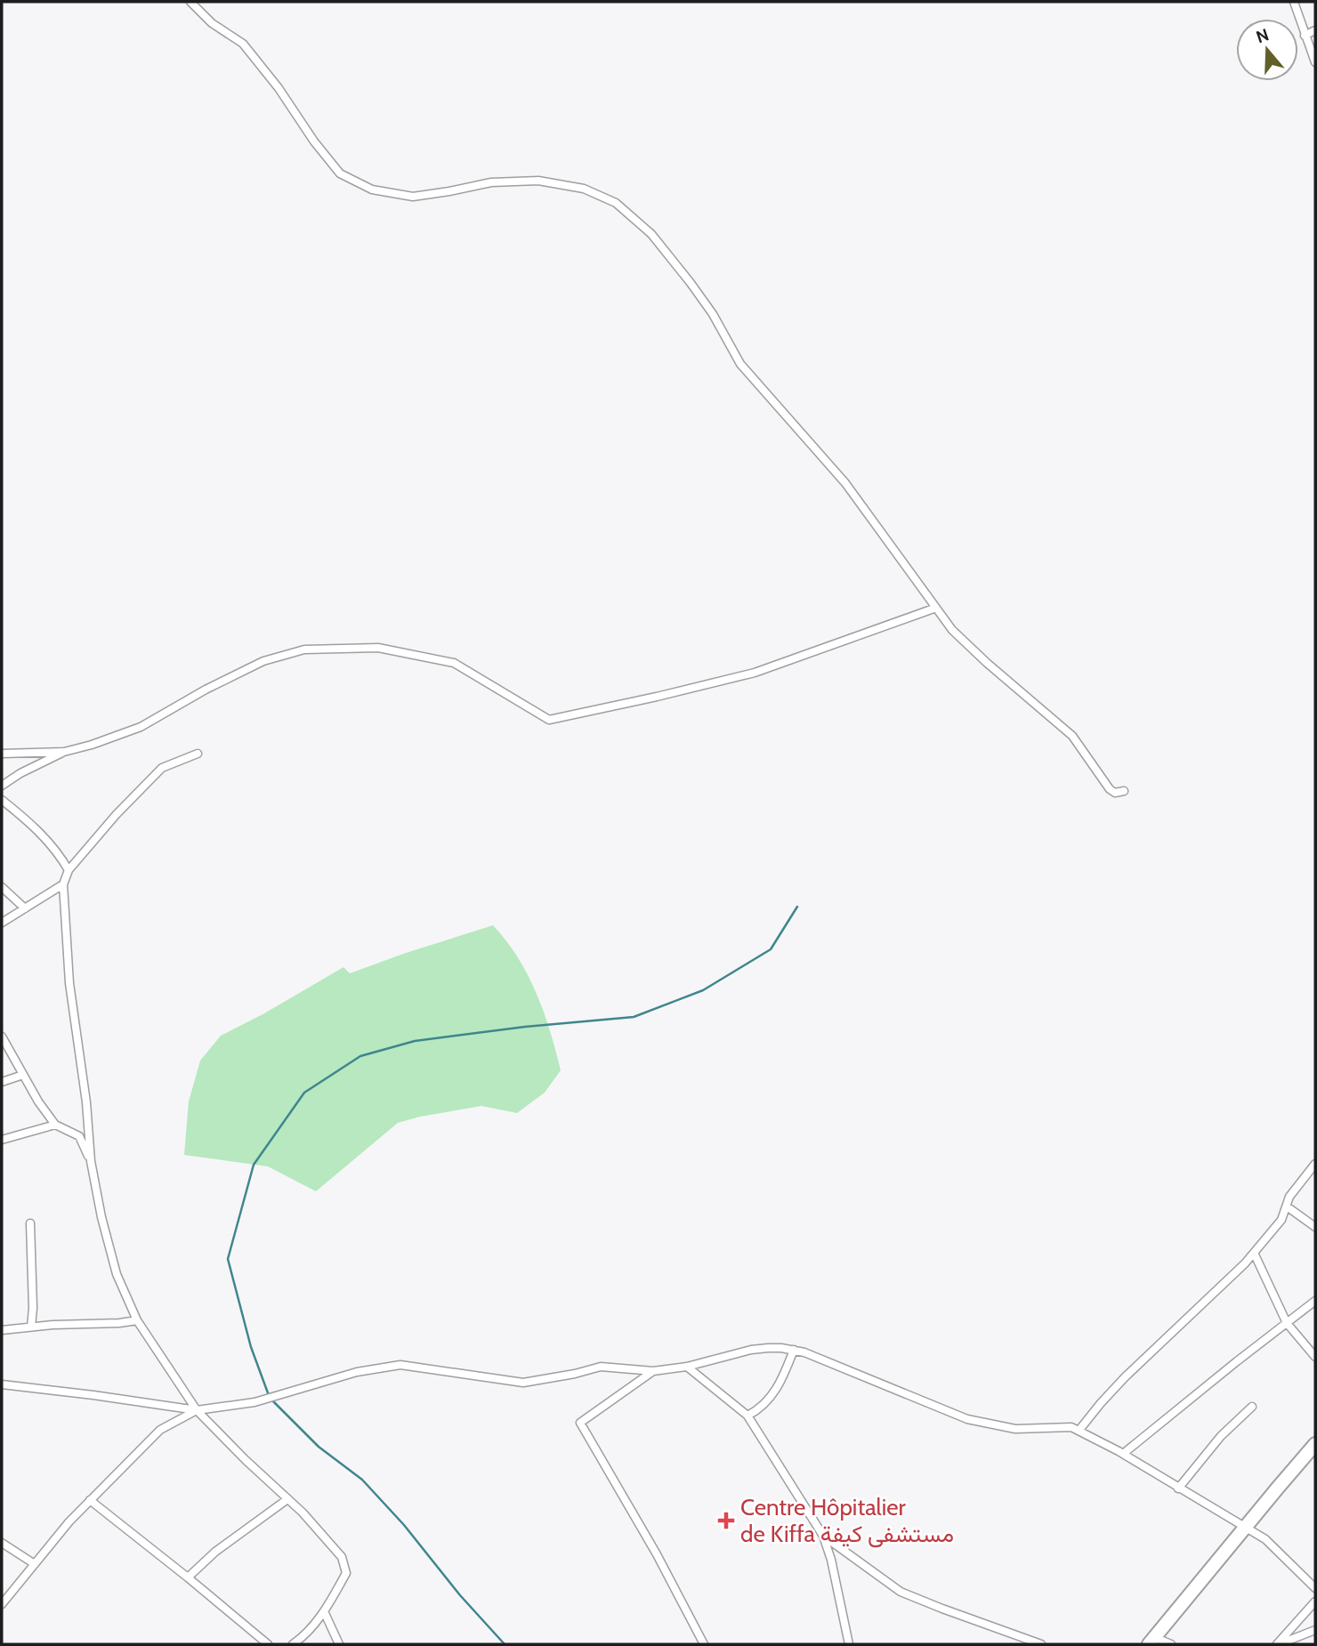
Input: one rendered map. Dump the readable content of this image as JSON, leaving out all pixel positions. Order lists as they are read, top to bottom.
{
  "places": {
    "health": ["Centre Hôpitalier de Kiffa مستشفى كيفة"]
  },
  "north": "top"
}
